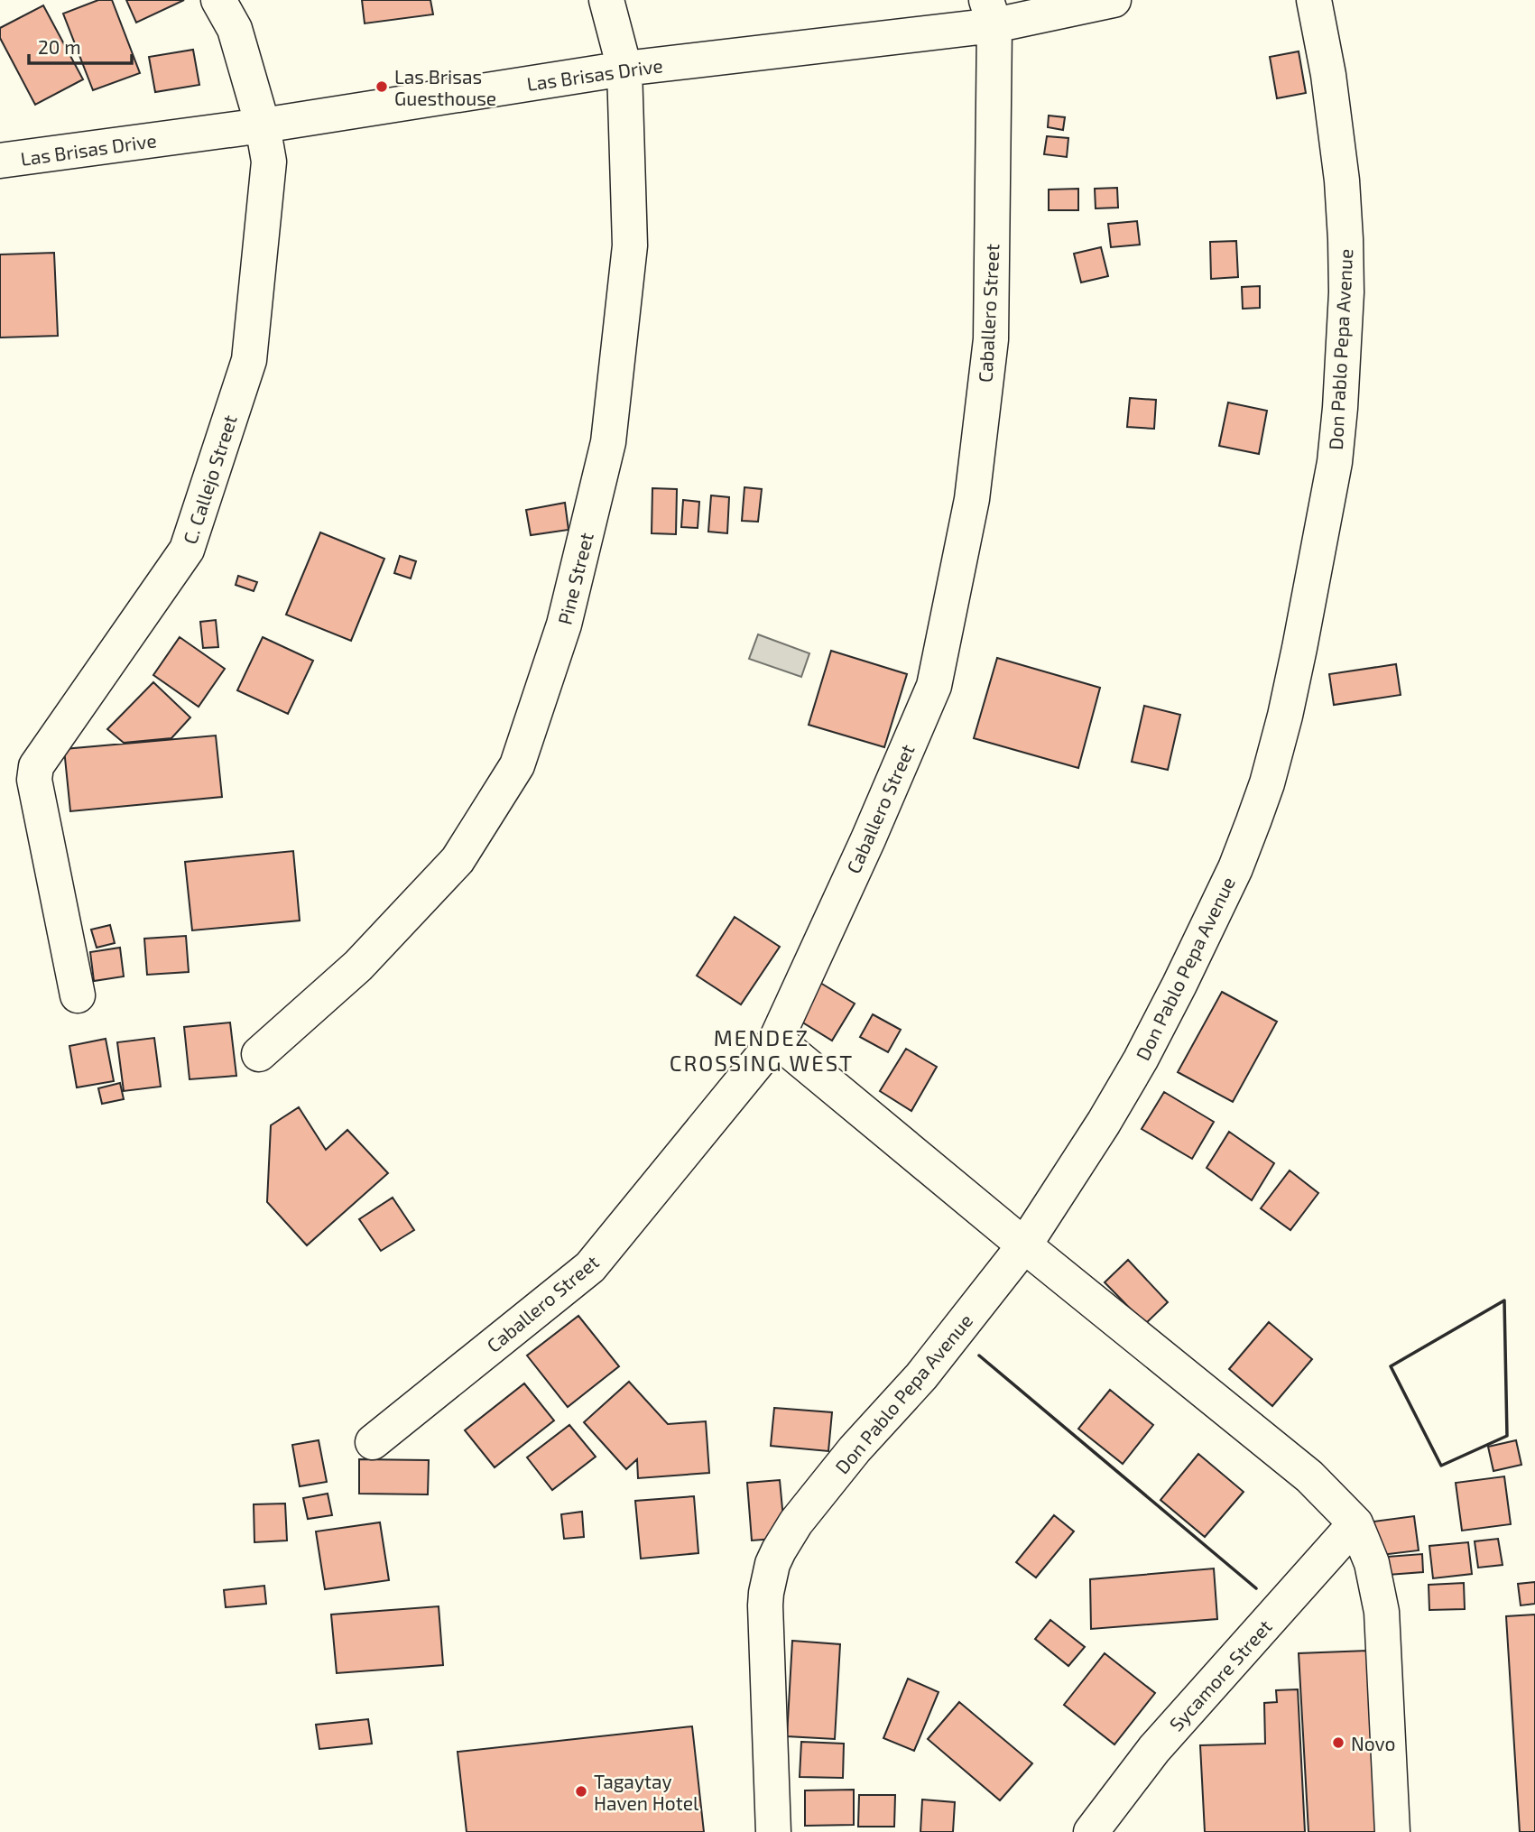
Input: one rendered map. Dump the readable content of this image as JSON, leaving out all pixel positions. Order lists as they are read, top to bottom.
{
  "streets": {
    "street": [
      "Las Brisas Drive",
      "Caballero Street",
      "Don Pablo Pepa Avenue",
      "C. Callejo Street",
      "Pine Street",
      "Sycamore Street"
    ]
  },
  "crossings": [
    ["Las Brisas Drive", "Caballero Street"],
    ["Las Brisas Drive", "C. Callejo Street"],
    ["Las Brisas Drive", "Pine Street"]
  ],
  "districts": ["MENDEZ CROSSING WEST"],
  "places": ["Las Brisas Guesthouse", "Novo", "Tagaytay Haven Hotel"],
  "scale_bar": "20 m"
}
